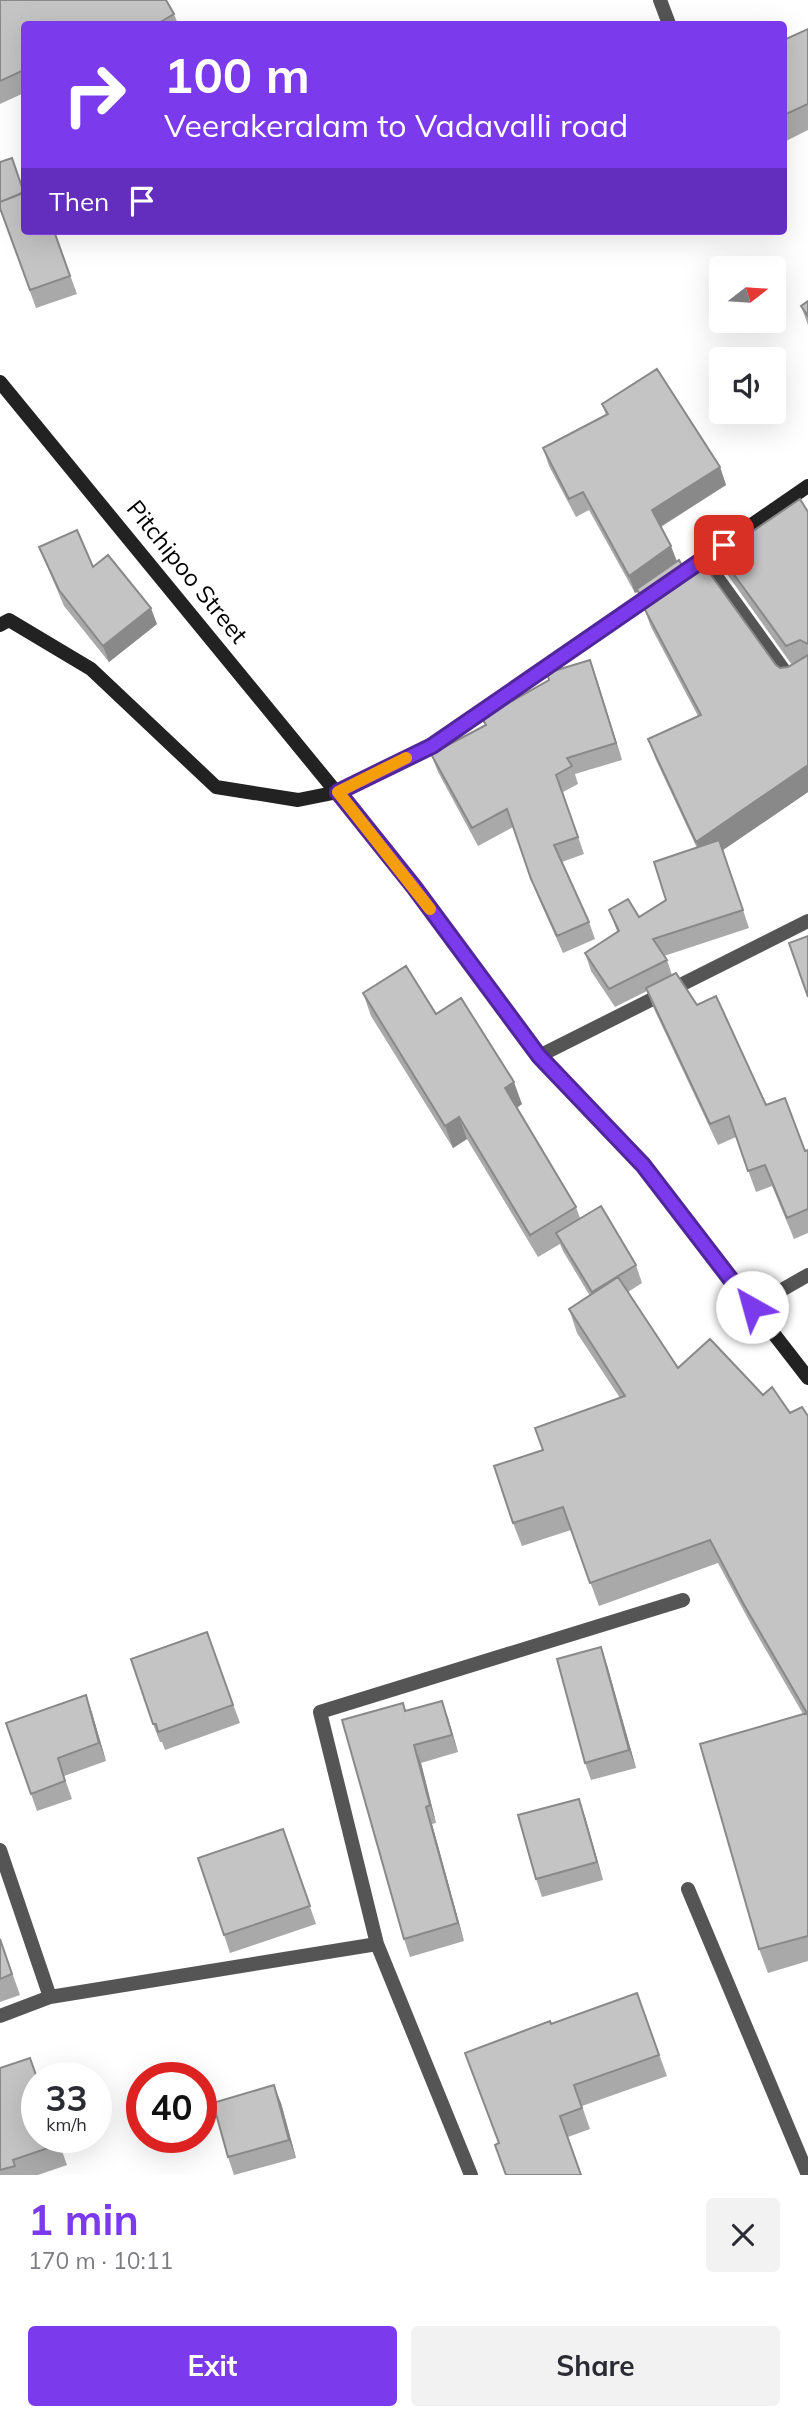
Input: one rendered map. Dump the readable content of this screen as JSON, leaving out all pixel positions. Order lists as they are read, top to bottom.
{
  "streets": {
    "street": ["Pitchipoo Street"]
  },
  "north": "right",
  "page": {
    "turn": ["100 m", "Veerakeralam to Vadavalli road"],
    "then": "Then",
    "speed": "33 km/h",
    "limit": "40",
    "heading": ["1 min", "170 m · 10:11"],
    "buttons": ["Exit", "Share"]
  }
}
